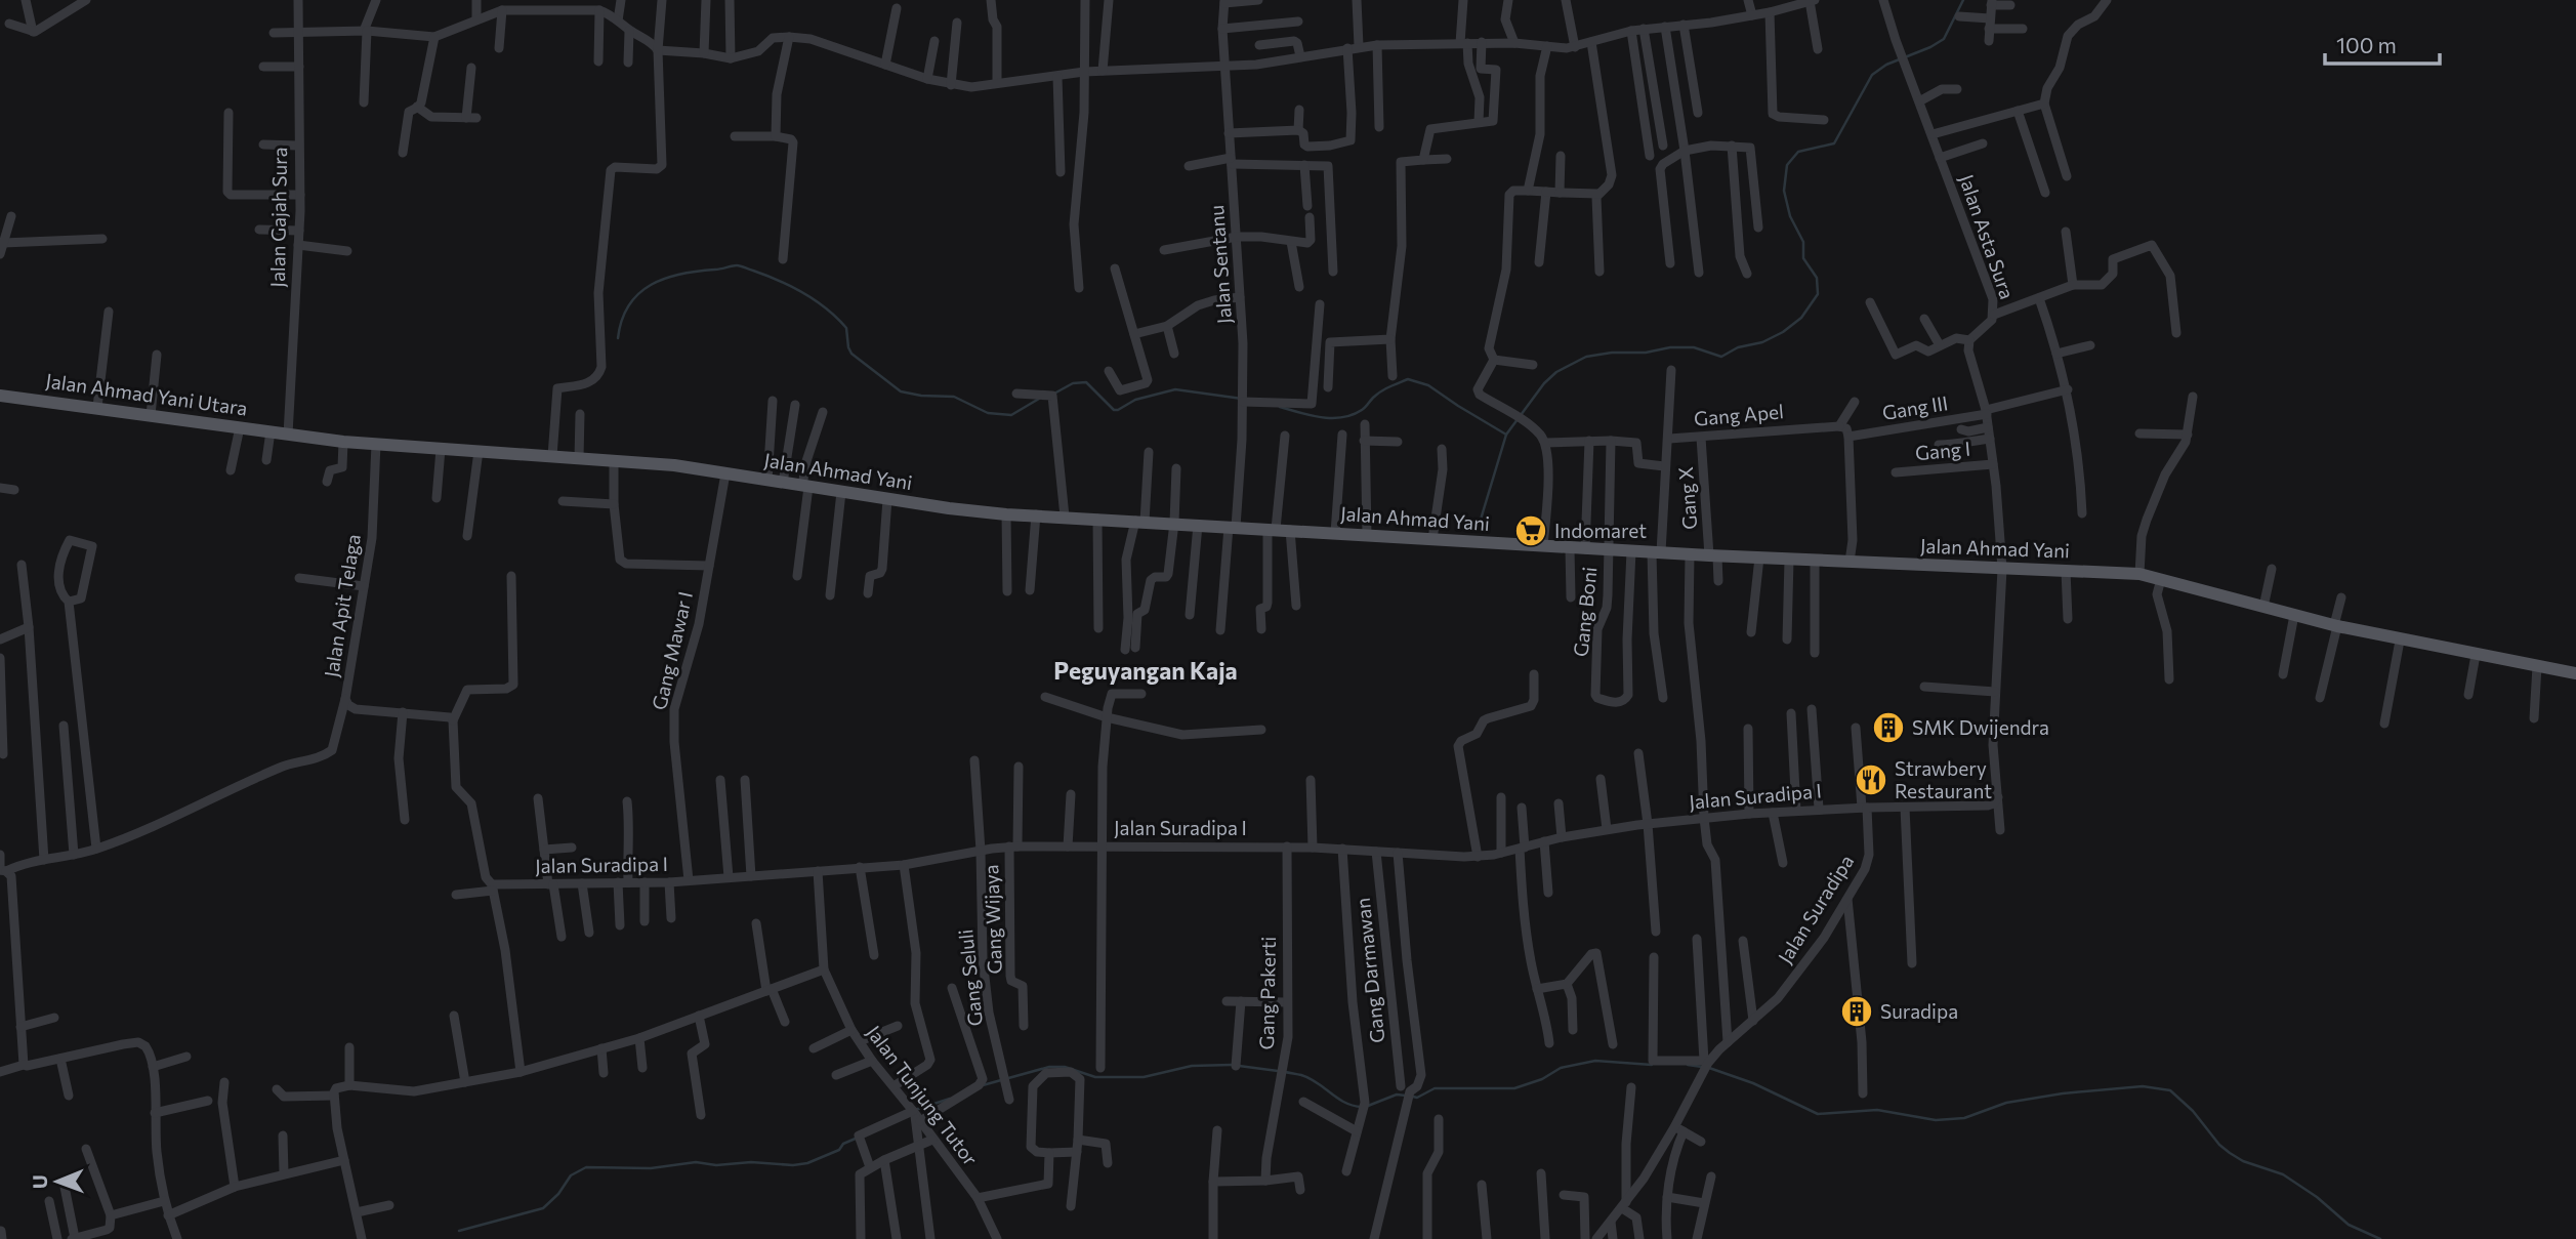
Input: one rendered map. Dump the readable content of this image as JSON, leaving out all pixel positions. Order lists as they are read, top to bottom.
{
  "streets": {
    "main road": ["Jalan Ahmad Yani Utara", "Jalan Ahmad Yani"],
    "street": [
      "Jalan Gajah Sura",
      "Jalan Asta Sura",
      "Jalan Sentanu",
      "Gang III",
      "Gang Apel",
      "Gang I",
      "Gang X",
      "Jalan Apit Telaga",
      "Gang Boni",
      "Gang Mawar I",
      "Jalan Suradipa I",
      "Jalan Suradipa",
      "Gang Wijaya",
      "Gang Darmawan",
      "Gang Seluli",
      "Gang Pakerti",
      "Jalan Tunjung Tutor"
    ]
  },
  "crossings": [
    ["Jalan Gajah Sura", "Jalan Ahmad Yani Utara"],
    ["Jalan Gajah Sura", "Jalan Ahmad Yani"],
    ["Jalan Sentanu", "Jalan Ahmad Yani"],
    ["Jalan Ahmad Yani Utara", "Jalan Ahmad Yani"],
    ["Gang Apel", "Jalan Ahmad Yani"],
    ["Gang Apel", "Gang X"],
    ["Jalan Ahmad Yani", "Gang X"],
    ["Jalan Ahmad Yani", "Jalan Apit Telaga"],
    ["Jalan Ahmad Yani", "Gang Boni"],
    ["Jalan Ahmad Yani", "Gang Mawar I"],
    ["Gang Mawar I", "Jalan Suradipa I"],
    ["Jalan Suradipa I", "Jalan Suradipa"],
    ["Jalan Suradipa I", "Gang Wijaya"],
    ["Jalan Suradipa I", "Gang Darmawan"],
    ["Jalan Suradipa I", "Gang Seluli"],
    ["Jalan Suradipa I", "Gang Pakerti"]
  ],
  "districts": ["Peguyangan Kaja"],
  "places": {
    "supermarket": ["Indomaret"],
    "building": ["SMK Dwijendra", "Suradipa"],
    "restaurant": ["Strawbery Restaurant"]
  },
  "scale_bar": "100 m",
  "north": "left"
}
